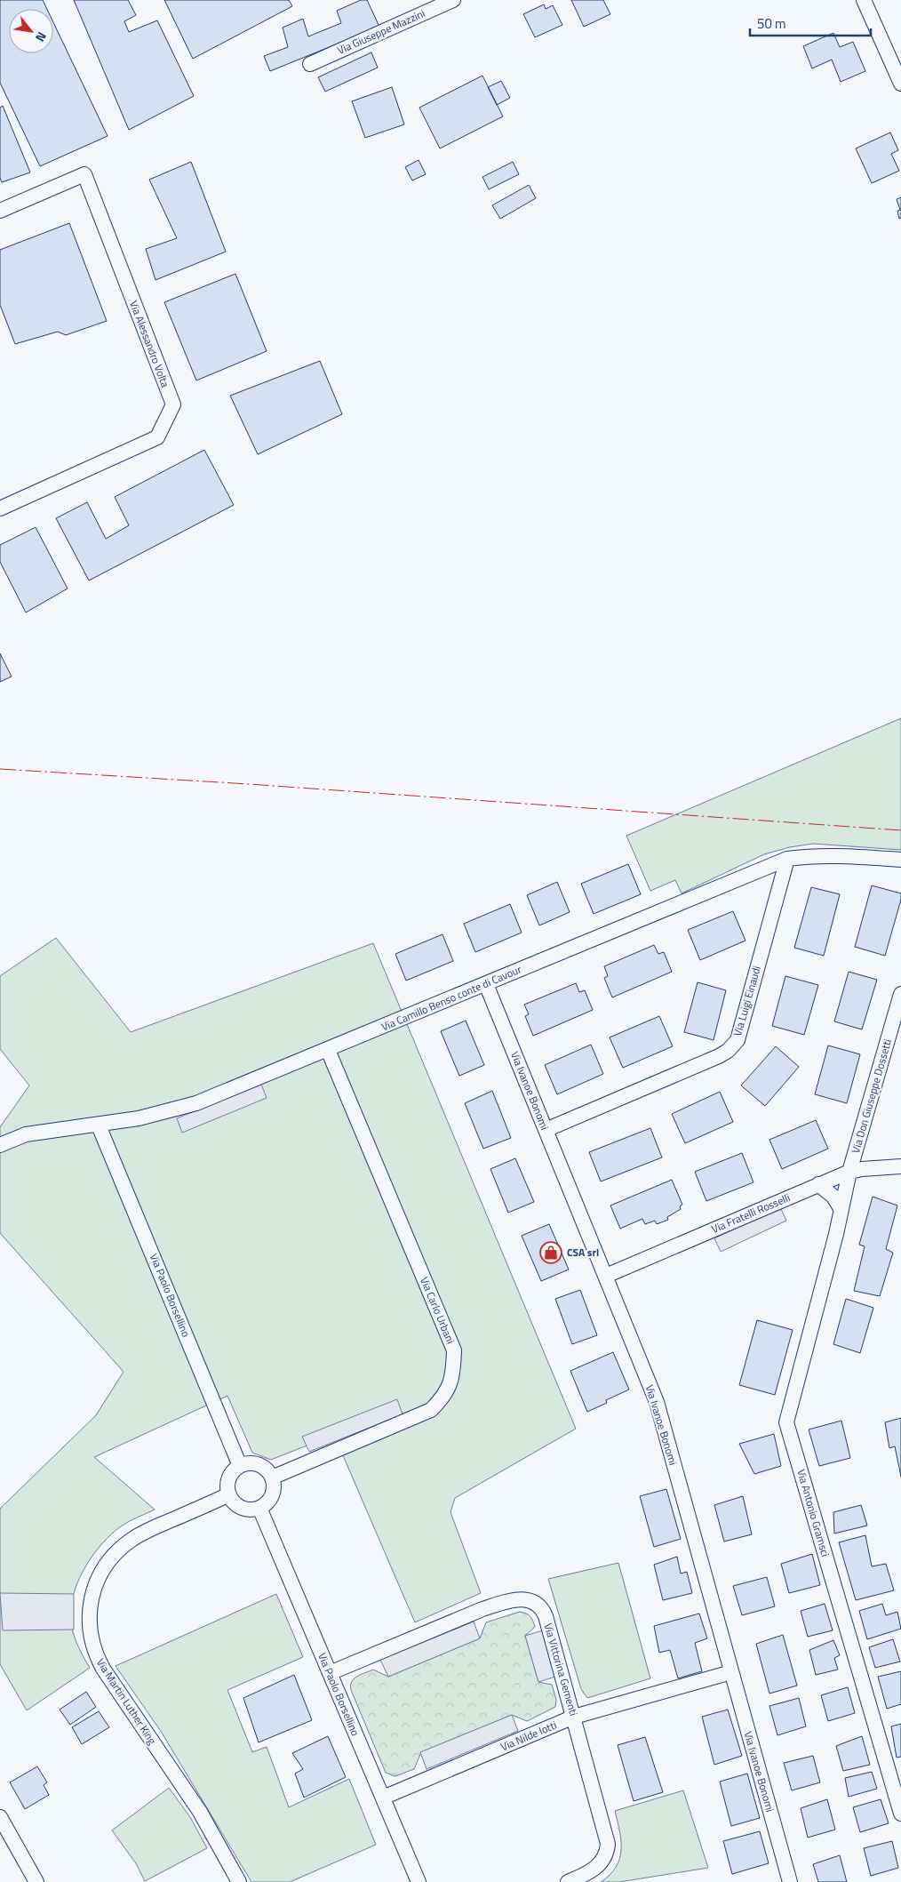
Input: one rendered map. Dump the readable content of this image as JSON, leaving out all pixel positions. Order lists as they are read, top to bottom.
{
  "streets": {
    "street": [
      "Via Giuseppe Mazzini",
      "Via Alessandro Volta",
      "Via Camillo Benso conte di Cavour",
      "Via Luigi Einaudi",
      "Via Ivanoe Bonomi",
      "Via Don Giuseppe Dossetti",
      "Via Fratelli Rosselli",
      "Via Paolo Borsellino",
      "Via Carlo Urbani",
      "Via Antonio Gramsci",
      "Via Vittorina Gementi",
      "Via Martin Luther King",
      "Via Nilde Iotti"
    ]
  },
  "crossings": [
    ["Via Camillo Benso conte di Cavour", "Via Luigi Einaudi"],
    ["Via Camillo Benso conte di Cavour", "Via Ivanoe Bonomi"],
    ["Via Camillo Benso conte di Cavour", "Via Paolo Borsellino"],
    ["Via Camillo Benso conte di Cavour", "Via Carlo Urbani"],
    ["Via Luigi Einaudi", "Via Ivanoe Bonomi"],
    ["Via Ivanoe Bonomi", "Via Fratelli Rosselli"],
    ["Via Ivanoe Bonomi", "Via Nilde Iotti"],
    ["Via Don Giuseppe Dossetti", "Via Fratelli Rosselli"],
    ["Via Don Giuseppe Dossetti", "Via Antonio Gramsci"],
    ["Via Fratelli Rosselli", "Via Antonio Gramsci"],
    ["Via Paolo Borsellino", "Via Carlo Urbani"],
    ["Via Paolo Borsellino", "Via Vittorina Gementi"],
    ["Via Paolo Borsellino", "Via Martin Luther King"],
    ["Via Paolo Borsellino", "Via Nilde Iotti"],
    ["Via Carlo Urbani", "Via Martin Luther King"],
    ["Via Vittorina Gementi", "Via Nilde Iotti"]
  ],
  "places": {
    "shop": ["CSA srl"]
  },
  "scale_bar": "50 m",
  "north": "bottom right"
}
